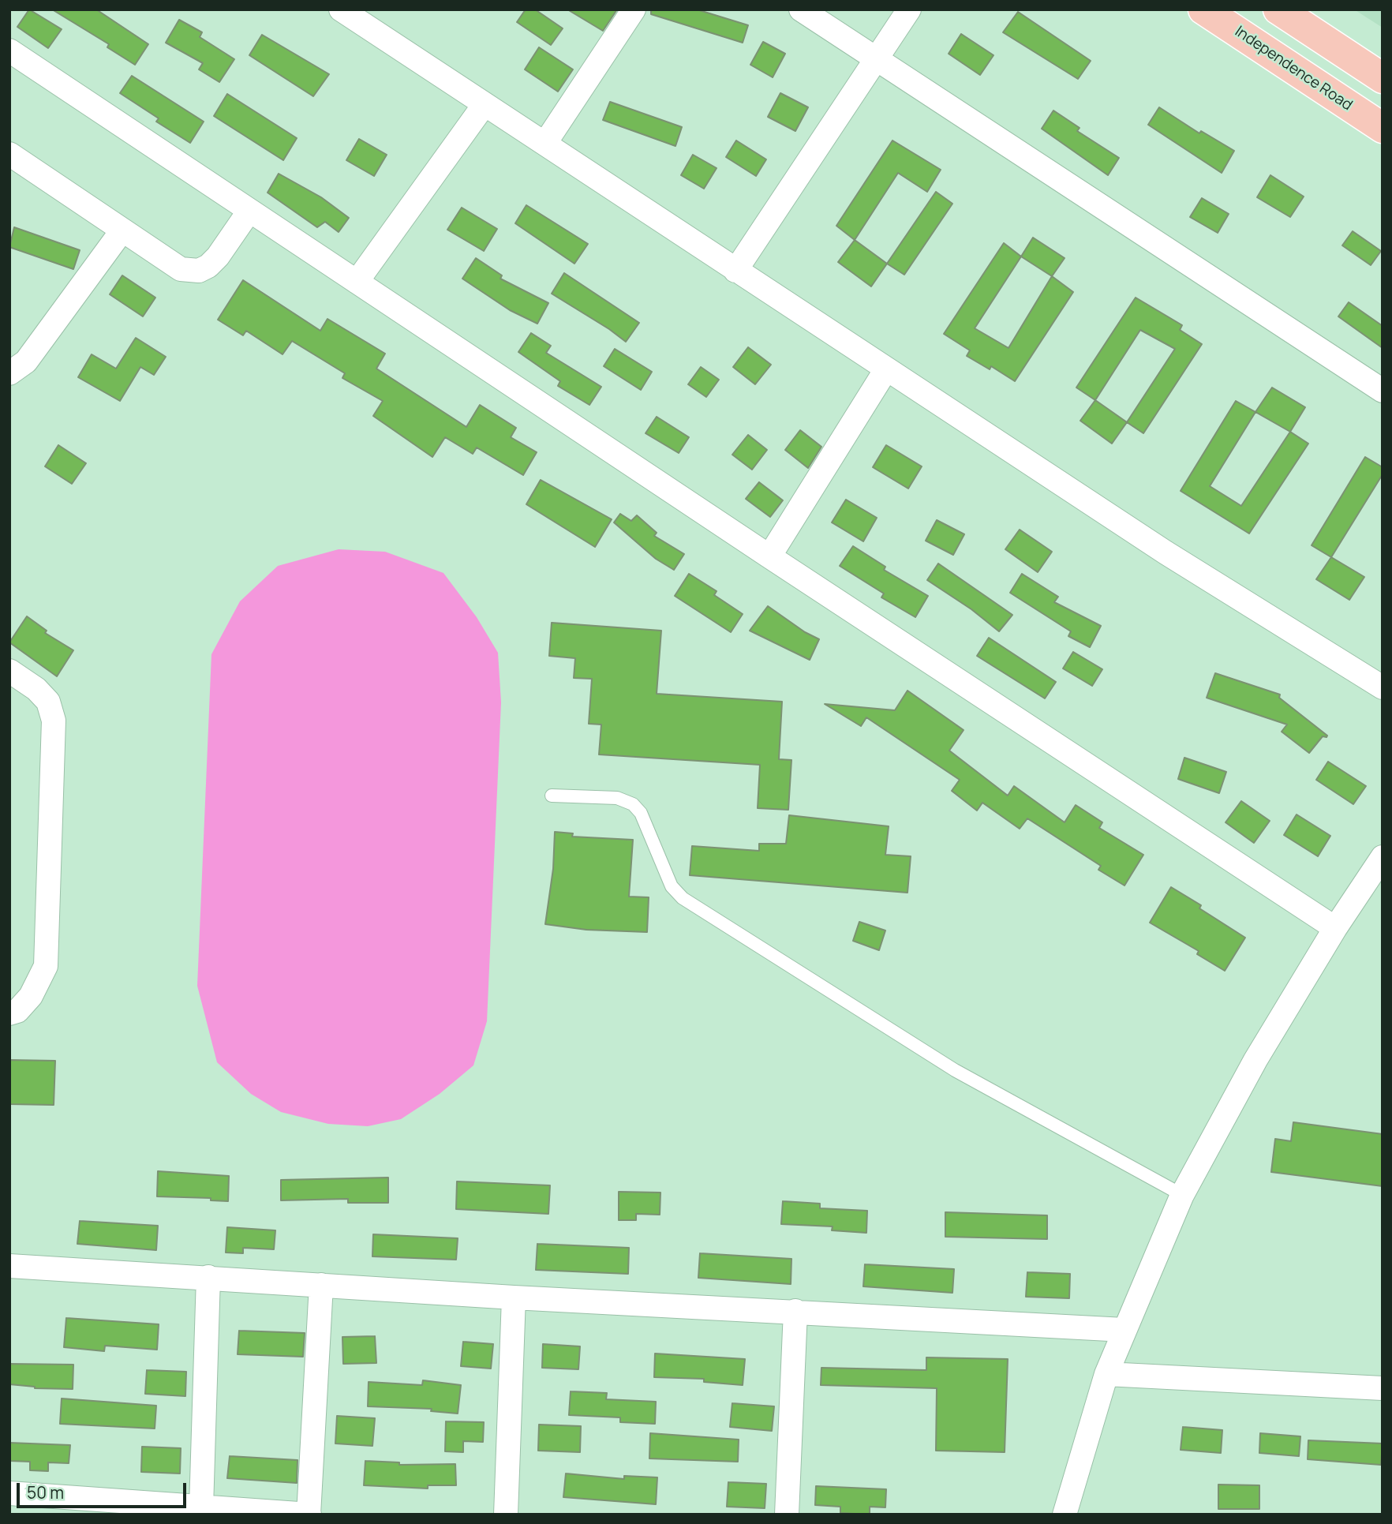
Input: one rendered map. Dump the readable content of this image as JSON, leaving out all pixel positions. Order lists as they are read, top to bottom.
{
  "streets": {
    "main road": ["Independence Road"]
  },
  "scale_bar": "50 m"
}
